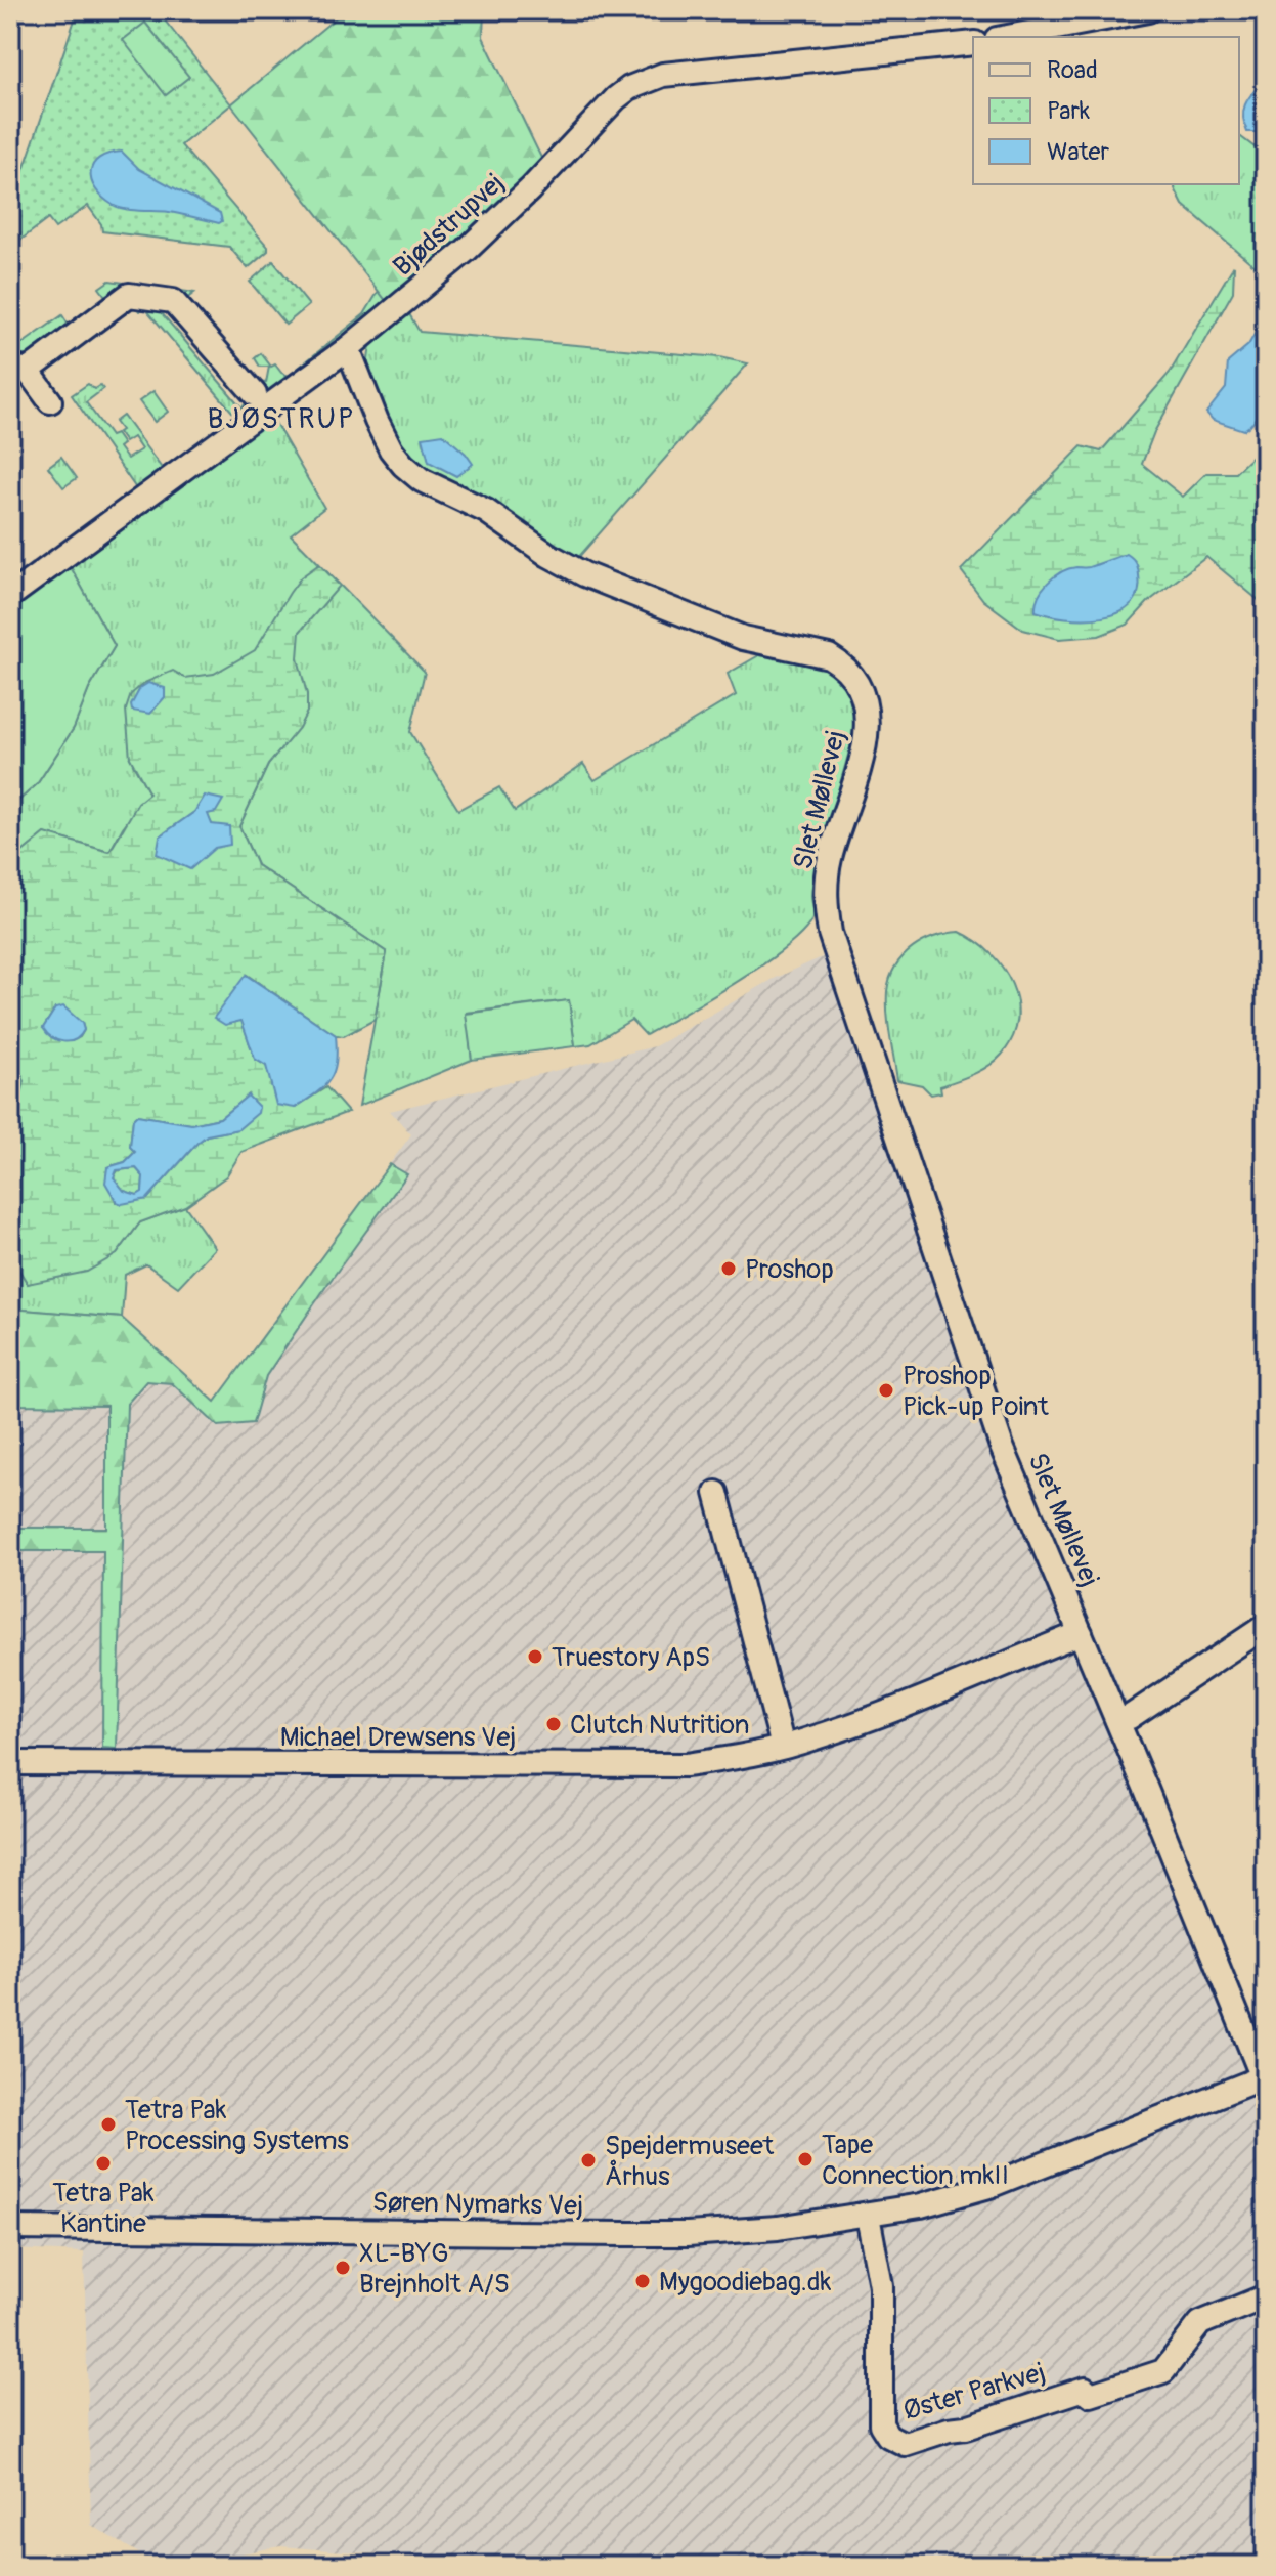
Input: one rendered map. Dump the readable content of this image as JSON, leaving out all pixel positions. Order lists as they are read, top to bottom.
{
  "streets": {
    "street": [
      "Bjødstrupvej",
      "Slet Møllevej",
      "Michael Drewsens Vej",
      "Søren Nymarks Vej",
      "Øster Parkvej"
    ]
  },
  "crossings": [
    ["Bjødstrupvej", "Slet Møllevej"],
    ["Slet Møllevej", "Michael Drewsens Vej"],
    ["Slet Møllevej", "Søren Nymarks Vej"],
    ["Søren Nymarks Vej", "Øster Parkvej"]
  ],
  "districts": ["BJØSTRUP"],
  "places": [
    "Proshop",
    "Proshop Pick-up Point",
    "Truestory ApS",
    "Clutch Nutrition",
    "Tetra Pak Processing Systems",
    "Tape Connection mkII",
    "Spejdermuseet Århus",
    "Tetra Pak Kantine",
    "XL-BYG Brejnholt A/S",
    "Mygoodiebag.dk"
  ],
  "legend": ["Road", "Park", "Water"]
}
